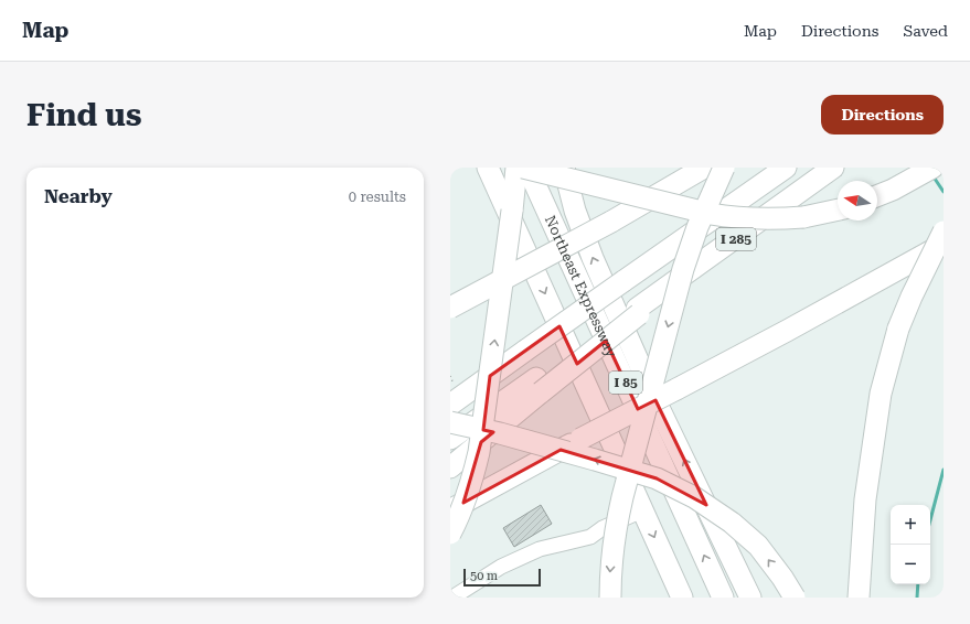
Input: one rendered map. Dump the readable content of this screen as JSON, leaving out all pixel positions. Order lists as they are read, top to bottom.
{
  "streets": {
    "highway": ["I 285", "Northeast Expressway", "I 85"]
  },
  "scale_bar": "50 m",
  "north": "left",
  "page": {
    "header": "Map",
    "nav": ["Map", "Directions", "Saved"],
    "buttons": "Directions",
    "title": "Find us",
    "heading": ["Nearby", "0 results"],
    "map_buttons": ["+", "−"],
    "scale": "50 m"
  }
}
